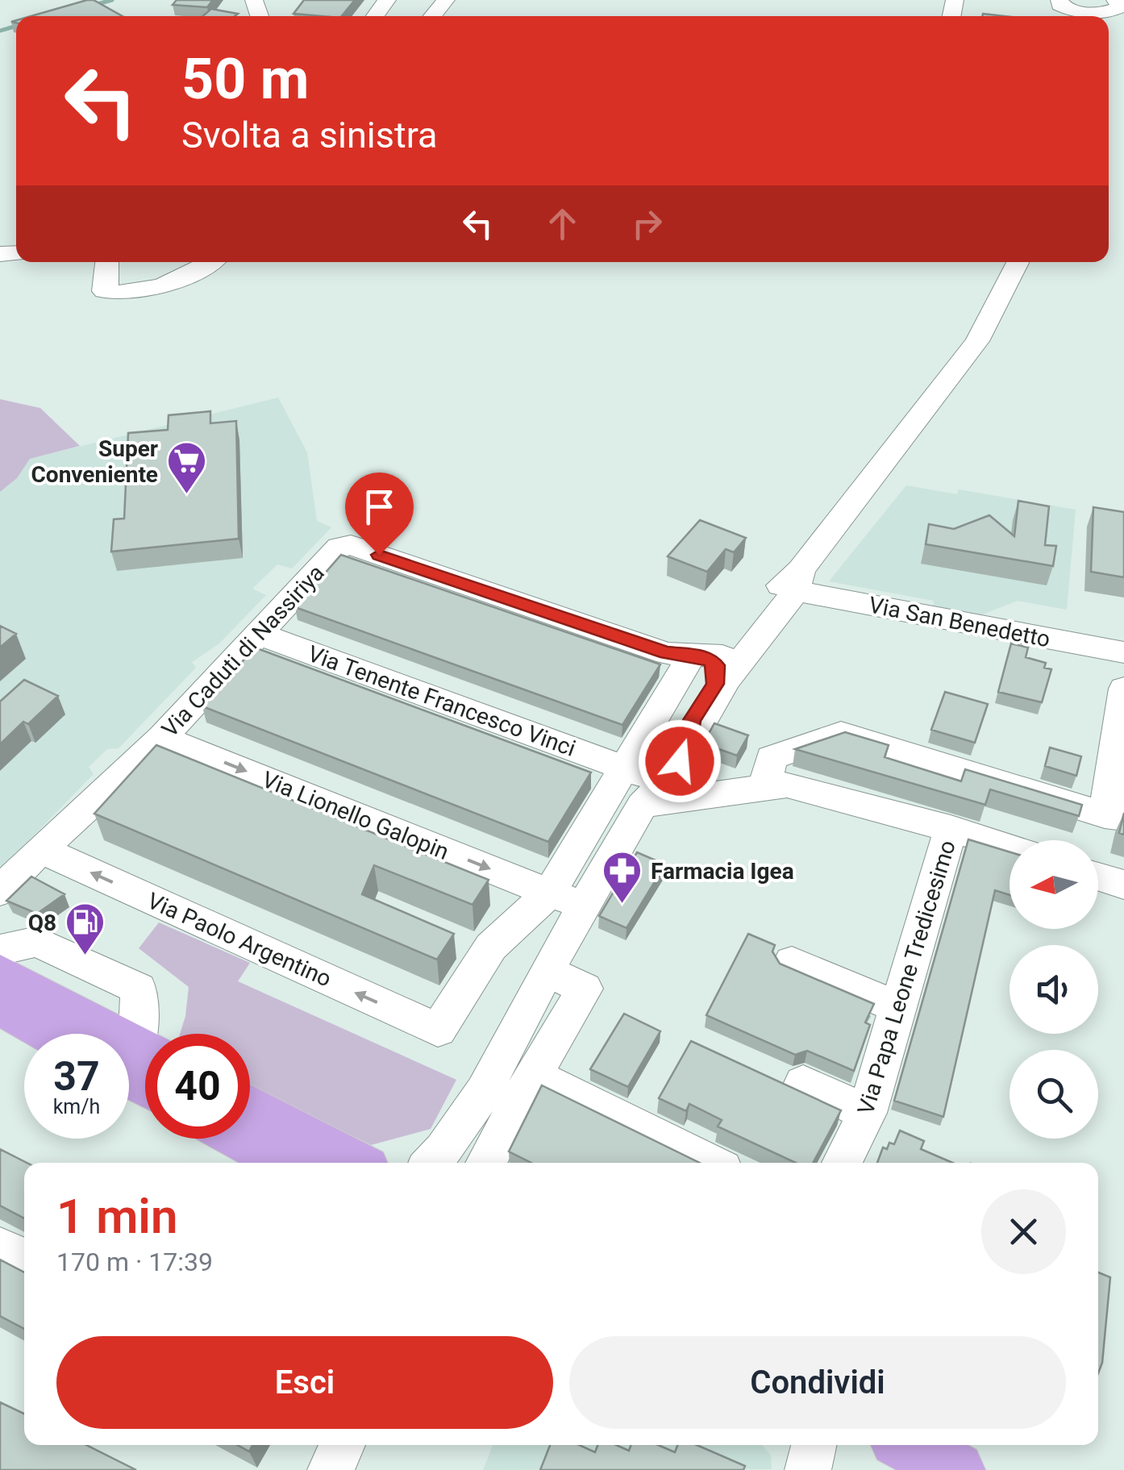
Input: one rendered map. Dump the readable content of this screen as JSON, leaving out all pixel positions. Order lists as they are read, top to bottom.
{
  "streets": {
    "street": [
      "Via San Benedetto",
      "Via Caduti di Nassiriya",
      "Via Tenente Francesco Vinci",
      "Via Lionello Galopin",
      "Via Paolo Argentino",
      "Via Papa Leone Tredicesimo"
    ]
  },
  "crossings": [
    ["Via Caduti di Nassiriya", "Via Tenente Francesco Vinci"],
    ["Via Caduti di Nassiriya", "Via Lionello Galopin"],
    ["Via Caduti di Nassiriya", "Via Paolo Argentino"],
    ["Via Lionello Galopin", "Via Paolo Argentino"]
  ],
  "one_way": ["Via Lionello Galopin"],
  "places": {
    "supermarket": ["Super Conveniente"],
    "pharmacy": ["Farmacia Igea"],
    "fuel station": ["Q8"]
  },
  "north": "left",
  "page": {
    "turn": ["50 m", "Svolta a sinistra"],
    "speed": "37 km/h",
    "limit": "40",
    "heading": ["1 min", "170 m · 17:39"],
    "buttons": ["Esci", "Condividi"]
  }
}
